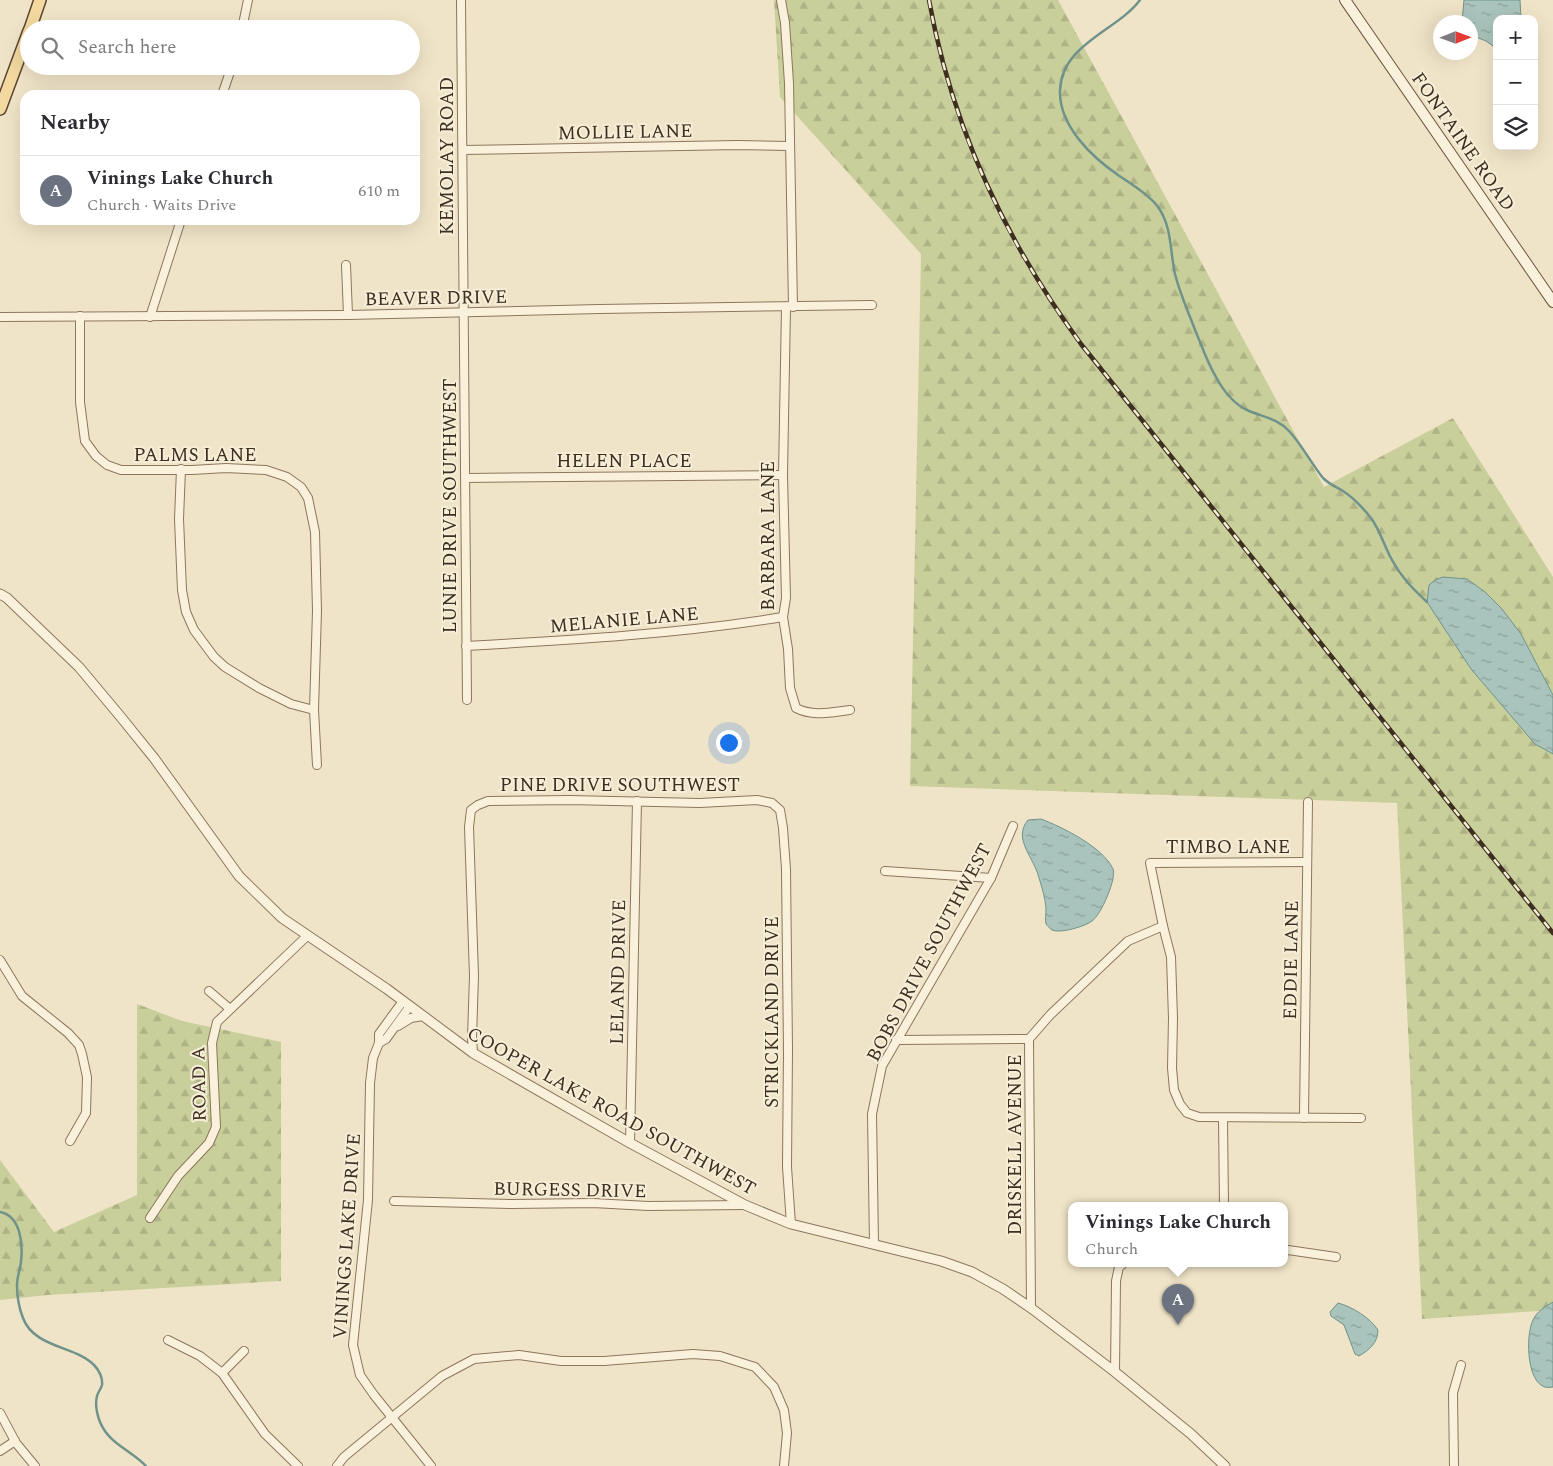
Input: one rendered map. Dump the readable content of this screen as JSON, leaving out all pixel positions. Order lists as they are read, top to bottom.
{
  "streets": {
    "main road": ["FONTAINE ROAD"],
    "street": [
      "MOLLIE LANE",
      "KEMOLAY ROAD",
      "BEAVER DRIVE",
      "PALMS LANE",
      "HELEN PLACE",
      "LUNIE DRIVE SOUTHWEST",
      "BARBARA LANE",
      "MELANIE LANE",
      "PINE DRIVE SOUTHWEST",
      "TIMBO LANE",
      "BOBS DRIVE SOUTHWEST",
      "EDDIE LANE",
      "LELAND DRIVE",
      "STRICKLAND DRIVE",
      "ROAD A",
      "COOPER LAKE ROAD SOUTHWEST",
      "DRISKELL AVENUE",
      "BURGESS DRIVE",
      "VININGS LAKE DRIVE"
    ]
  },
  "crossings": [
    ["MOLLIE LANE", "KEMOLAY ROAD"],
    ["MOLLIE LANE", "BARBARA LANE"],
    ["KEMOLAY ROAD", "BEAVER DRIVE"],
    ["KEMOLAY ROAD", "LUNIE DRIVE SOUTHWEST"],
    ["BEAVER DRIVE", "PALMS LANE"],
    ["BEAVER DRIVE", "LUNIE DRIVE SOUTHWEST"],
    ["BEAVER DRIVE", "BARBARA LANE"],
    ["HELEN PLACE", "LUNIE DRIVE SOUTHWEST"],
    ["HELEN PLACE", "BARBARA LANE"],
    ["LUNIE DRIVE SOUTHWEST", "MELANIE LANE"],
    ["BARBARA LANE", "MELANIE LANE"],
    ["PINE DRIVE SOUTHWEST", "LELAND DRIVE"],
    ["PINE DRIVE SOUTHWEST", "STRICKLAND DRIVE"],
    ["PINE DRIVE SOUTHWEST", "COOPER LAKE ROAD SOUTHWEST"],
    ["TIMBO LANE", "EDDIE LANE"],
    ["TIMBO LANE", "DRISKELL AVENUE"],
    ["BOBS DRIVE SOUTHWEST", "COOPER LAKE ROAD SOUTHWEST"],
    ["LELAND DRIVE", "COOPER LAKE ROAD SOUTHWEST"],
    ["STRICKLAND DRIVE", "COOPER LAKE ROAD SOUTHWEST"],
    ["ROAD A", "COOPER LAKE ROAD SOUTHWEST"],
    ["COOPER LAKE ROAD SOUTHWEST", "DRISKELL AVENUE"],
    ["COOPER LAKE ROAD SOUTHWEST", "BURGESS DRIVE"],
    ["COOPER LAKE ROAD SOUTHWEST", "VININGS LAKE DRIVE"]
  ],
  "north": "right",
  "page": {
    "map_buttons": ["+", "−"],
    "search": "Search here",
    "heading": "Nearby",
    "list": [
      {
        "mark": "A",
        "name": "Vinings Lake Church",
        "note": "Church · Waits Drive",
        "value": "610 m"
      }
    ],
    "popup": ["Vinings Lake Church", "Church"],
    "pins": "A"
  }
}
